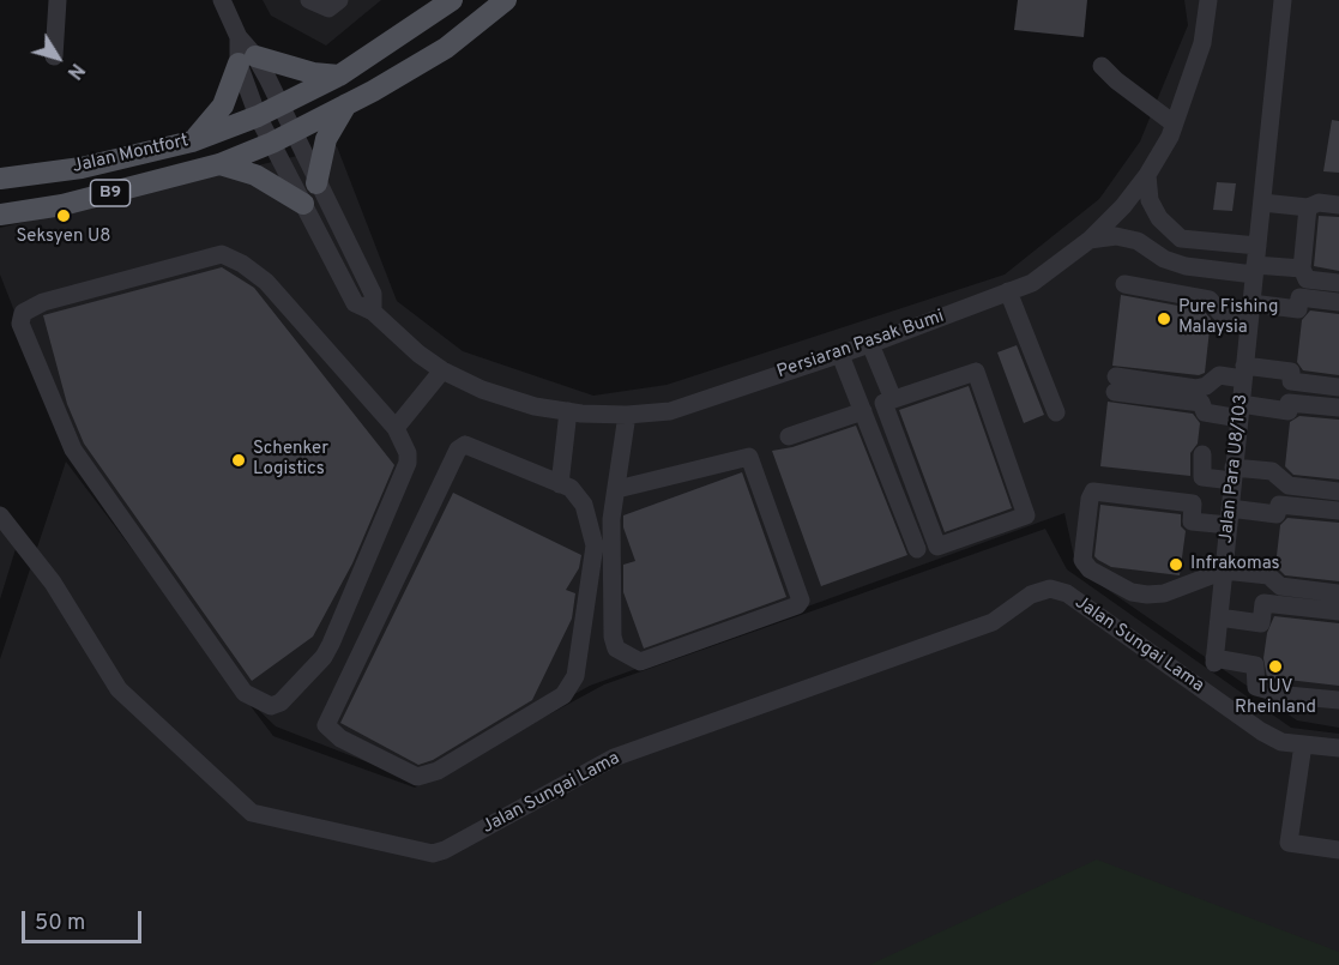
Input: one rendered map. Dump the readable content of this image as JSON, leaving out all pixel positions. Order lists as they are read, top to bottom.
{
  "streets": {
    "main road": ["Jalan Montfort", "B9"],
    "street": ["Persiaran Pasak Bumi", "Jalan Para U8/103", "Jalan Sungai Lama"]
  },
  "crossings": [
    ["Jalan Montfort", "Persiaran Pasak Bumi"]
  ],
  "places": [
    "Seksyen U8",
    "Pure Fishing Malaysia",
    "Schenker Logistics",
    "Infrakomas",
    "TUV Rheinland"
  ],
  "scale_bar": "50 m",
  "north": "bottom right"
}
